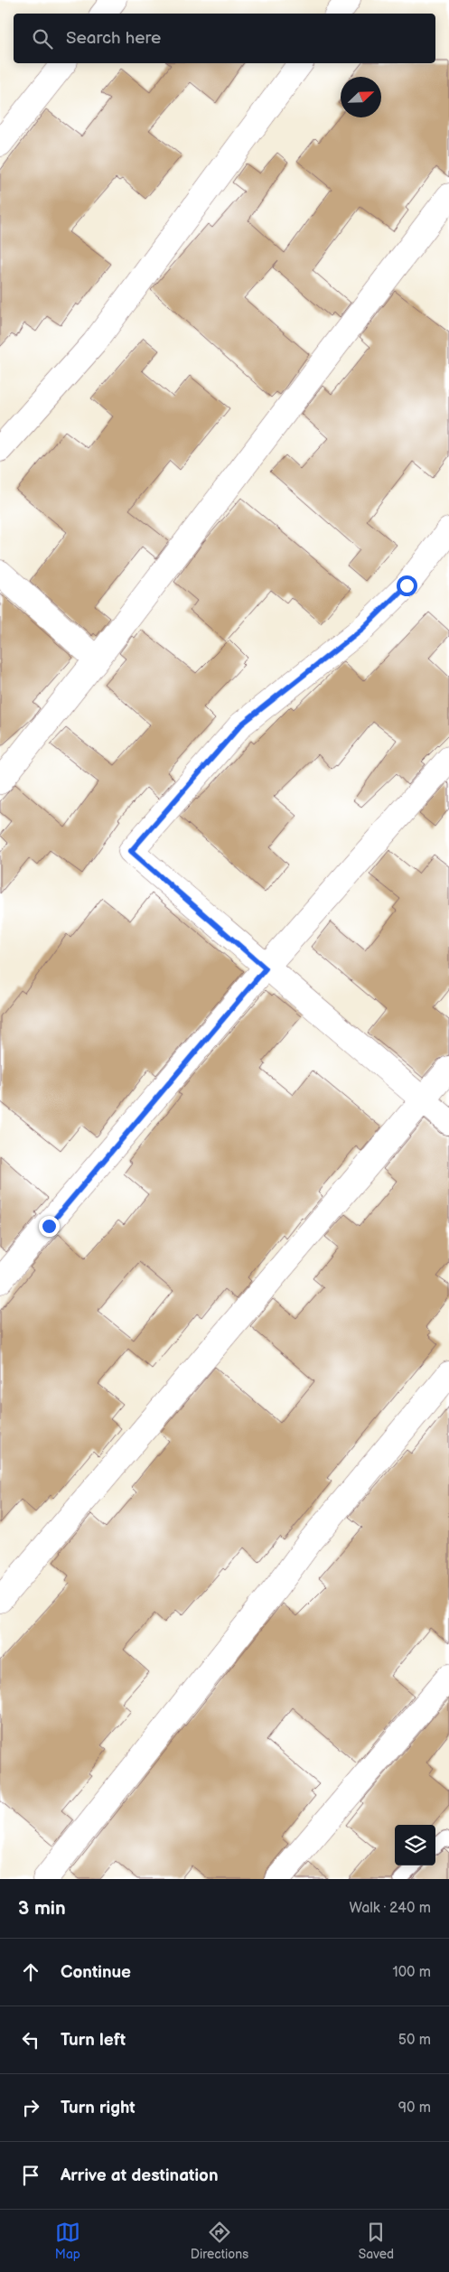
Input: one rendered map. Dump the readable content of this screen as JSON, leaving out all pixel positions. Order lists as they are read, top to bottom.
{
  "north": "top right",
  "page": {
    "search": "Search here",
    "heading": ["3 min", "Walk · 240 m"],
    "list": [
      ["Continue", "100 m"],
      ["Turn left", "50 m"],
      ["Turn right", "90 m"],
      "Arrive at destination"
    ],
    "nav": ["Map", "Directions", "Saved"]
  }
}
